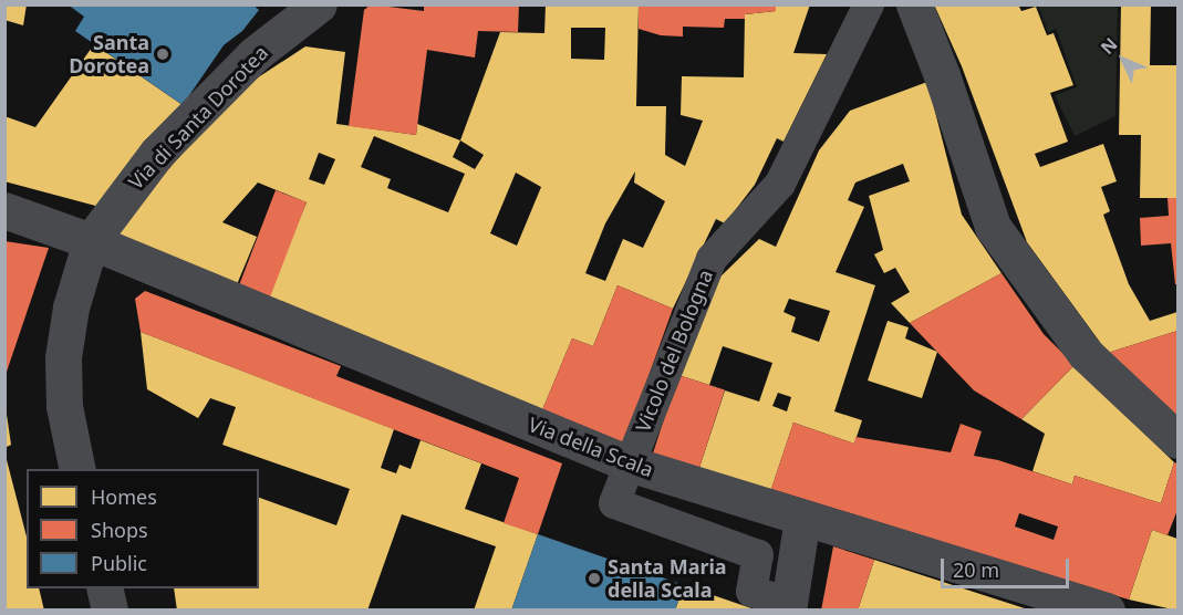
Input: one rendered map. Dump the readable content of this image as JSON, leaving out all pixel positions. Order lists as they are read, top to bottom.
{
  "streets": {
    "street": ["Via di Santa Dorotea", "Vicolo del Bologna", "Via della Scala"]
  },
  "crossings": [
    ["Via di Santa Dorotea", "Via della Scala"],
    ["Vicolo del Bologna", "Via della Scala"]
  ],
  "places": ["Santa Dorotea", "Santa Maria della Scala"],
  "legend": ["Homes", "Shops", "Public"],
  "scale_bar": "20 m",
  "north": "top left"
}
